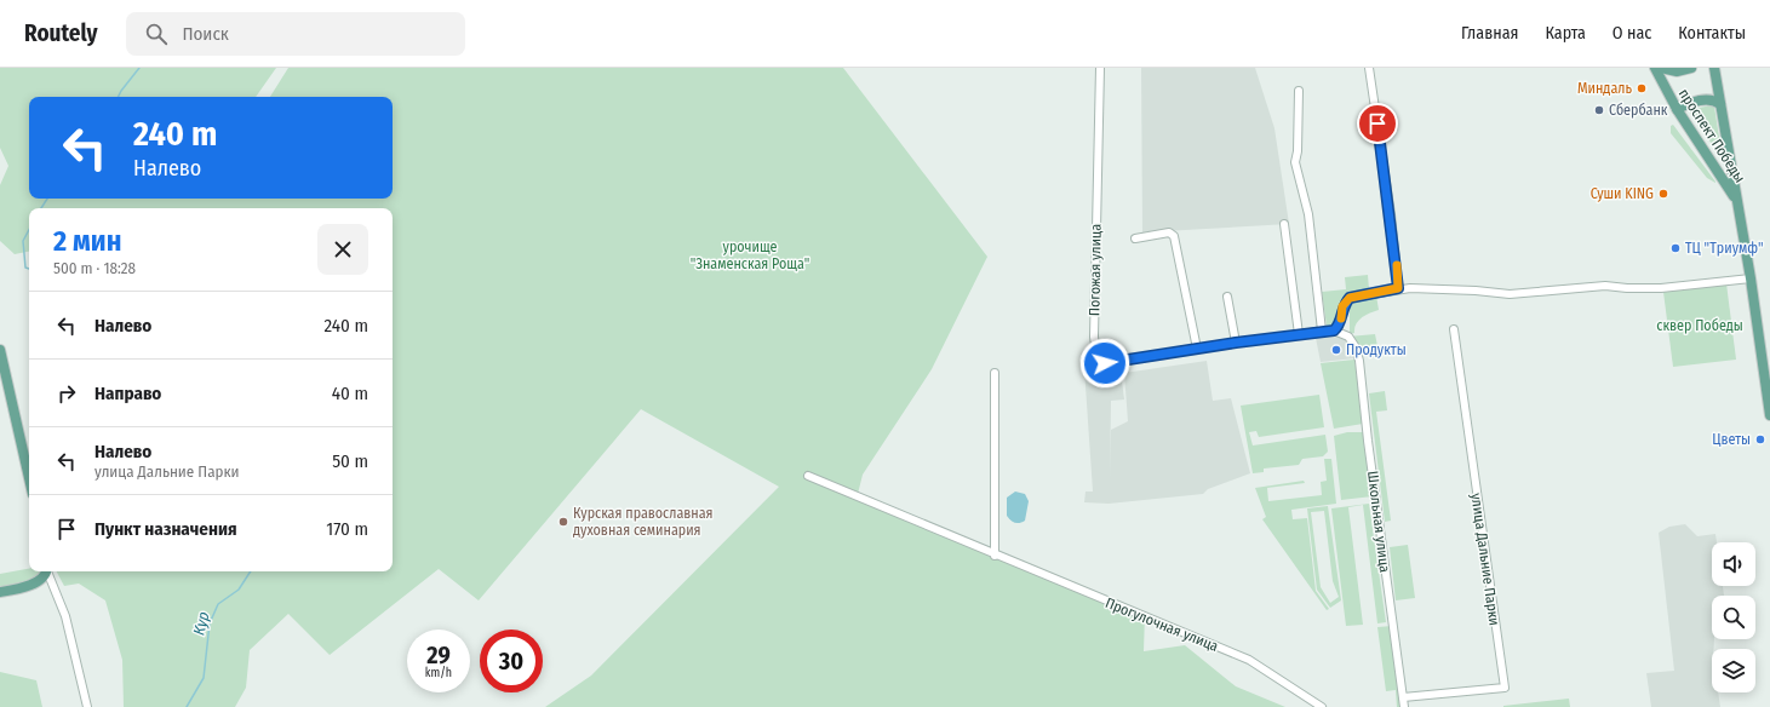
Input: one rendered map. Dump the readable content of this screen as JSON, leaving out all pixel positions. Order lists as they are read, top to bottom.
{
  "streets": {
    "main road": ["проспект Победы"],
    "street": [
      "Погожая улица",
      "Школьная улица",
      "улица Дальние Парки",
      "Прогулочная улица"
    ]
  },
  "crossings": [
    ["Погожая улица", "Школьная улица"],
    ["Школьная улица", "улица Дальние Парки"]
  ],
  "water": ["Кур"],
  "parks": ["урочище \"Знаменская Роща\"", "сквер Победы"],
  "places": [
    "Миндаль",
    "Сбербанк",
    "Суши KING",
    "ТЦ \"Триумф\"",
    "Продукты",
    "Цветы",
    "Курская православная духовная семинария"
  ],
  "page": {
    "header": "Routely",
    "search": "Поиск",
    "nav": [
      "Главная",
      "Карта",
      "О нас",
      "Контакты"
    ],
    "turn": ["240 m", "Налево"],
    "heading": ["2 мин", "500 m · 18:28"],
    "list": [
      {
        "name": "Налево",
        "value": "240 m"
      },
      {
        "name": "Направо",
        "value": "40 m"
      },
      {
        "name": "Налево",
        "note": "улица Дальние Парки",
        "value": "50 m"
      },
      {
        "name": "Пункт назначения",
        "value": "170 m"
      }
    ],
    "speed": "29 km/h",
    "limit": "30"
  }
}
